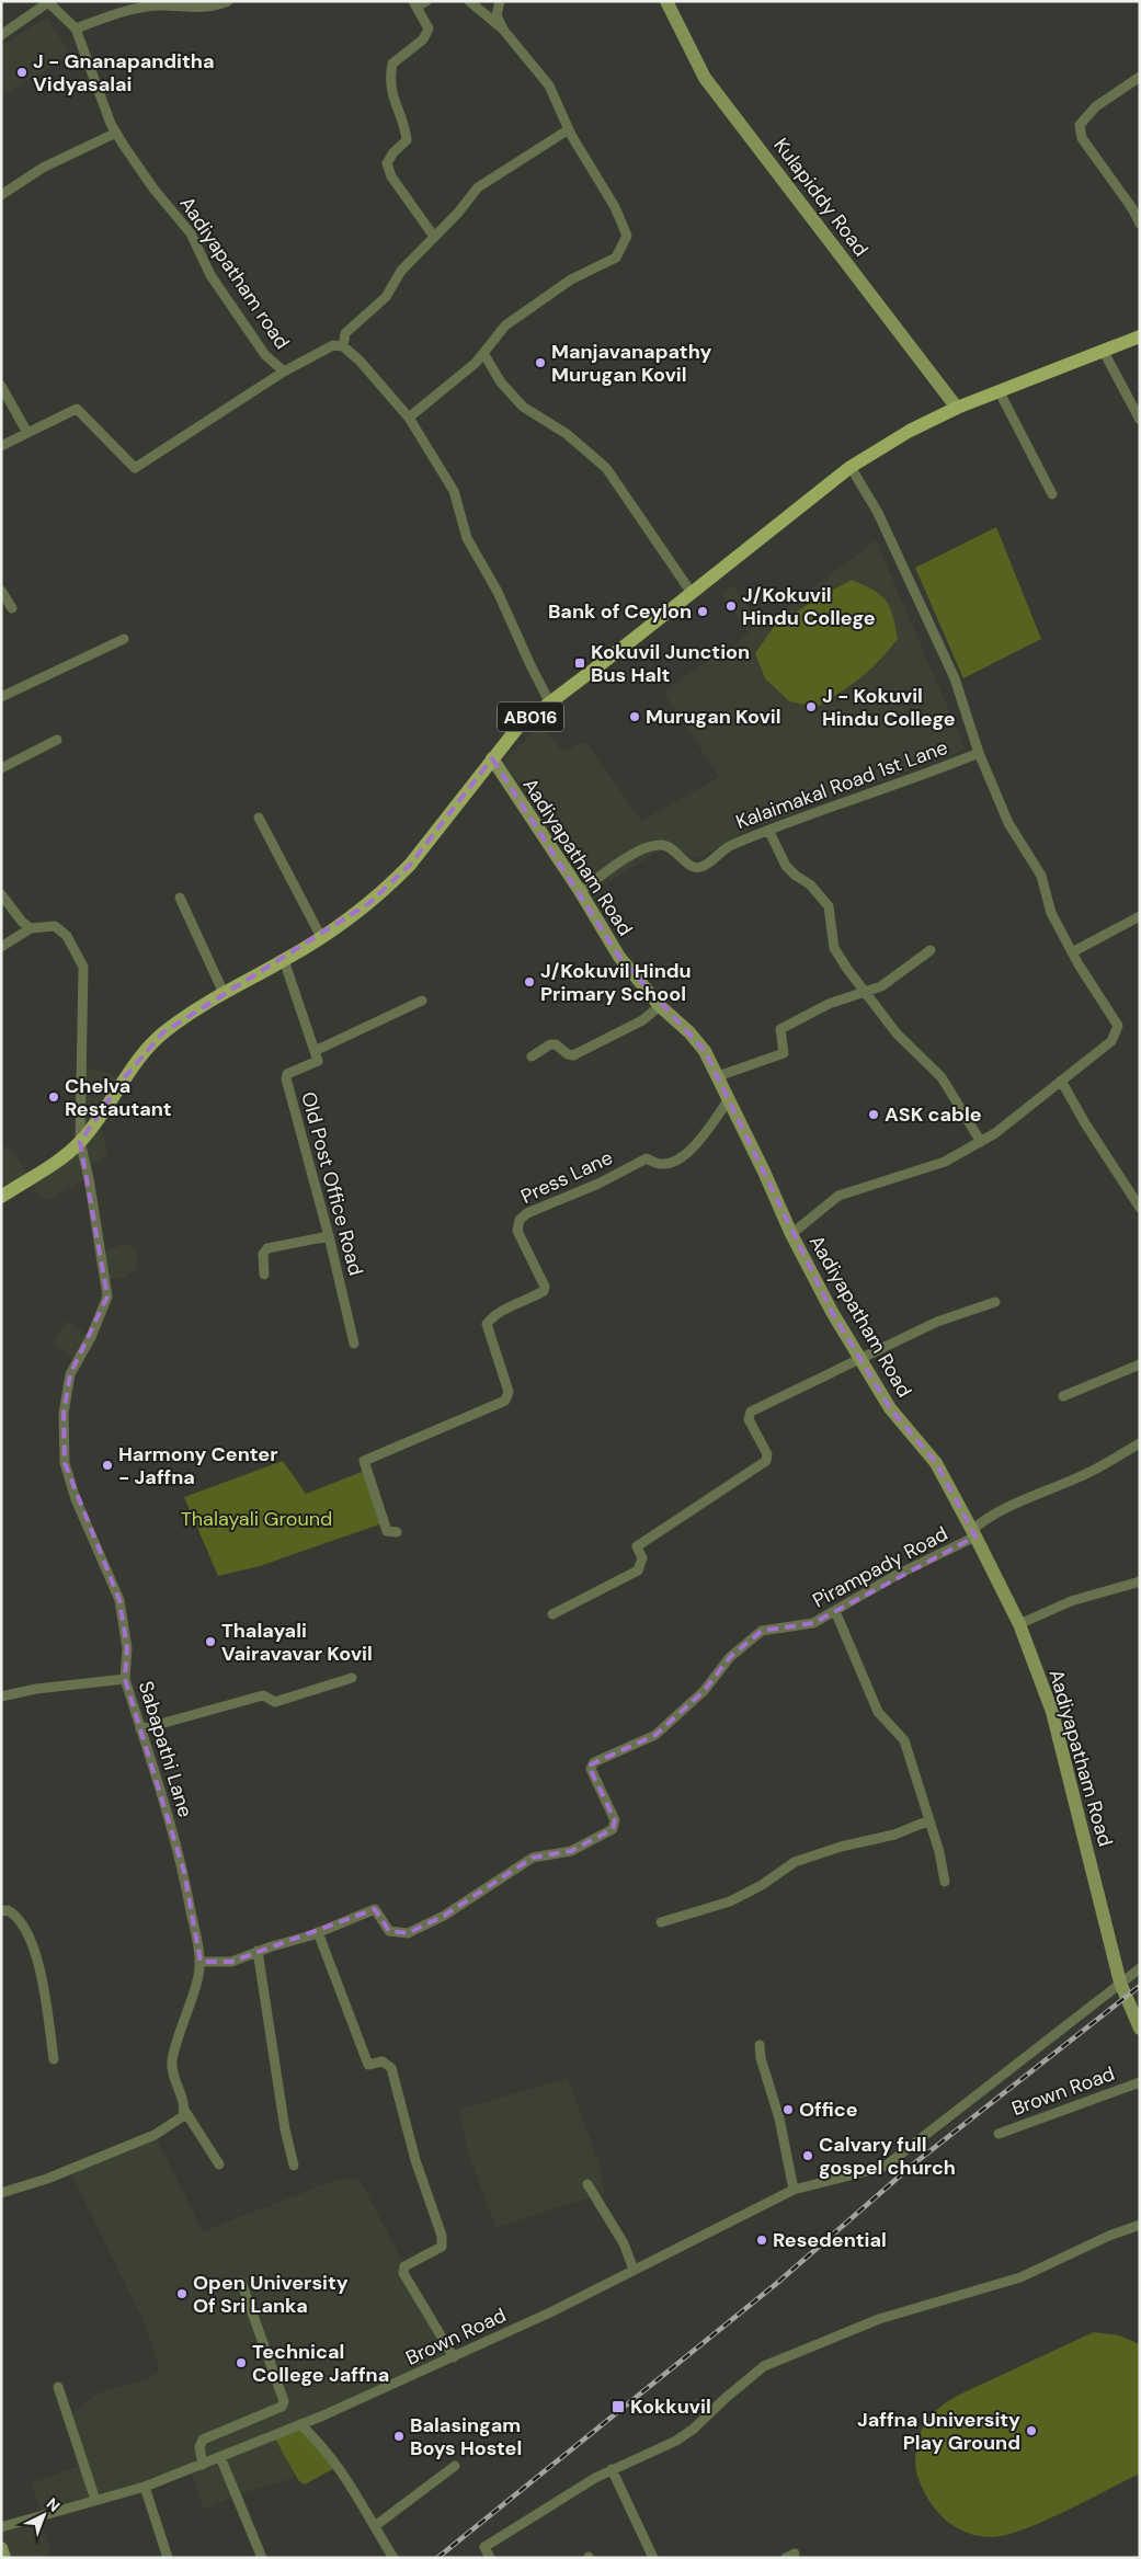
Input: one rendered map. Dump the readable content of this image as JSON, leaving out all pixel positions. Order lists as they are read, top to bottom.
{
  "streets": {
    "main road": ["AB016"],
    "street": [
      "Kulapiddy Road",
      "Aadiyapatham road",
      "Kalaimakal Road 1st Lane",
      "Aadiyapatham Road",
      "Press Lane",
      "Old Post Office Road",
      "Pirampady Road",
      "Sabapathi Lane",
      "Brown Road"
    ]
  },
  "crossings": [
    ["Kulapiddy Road", "AB016"],
    ["AB016", "Aadiyapatham Road"],
    ["AB016", "Sabapathi Lane"],
    ["Kalaimakal Road 1st Lane", "Aadiyapatham Road"],
    ["Aadiyapatham Road", "Press Lane"],
    ["Aadiyapatham Road", "Pirampady Road"],
    ["Aadiyapatham Road", "Brown Road"],
    ["Pirampady Road", "Sabapathi Lane"]
  ],
  "parks": ["Thalayali Ground"],
  "places": {
    "other": [
      "J - Gnanapanditha Vidyasalai",
      "Manjavanapathy Murugan Kovil",
      "J/Kokuvil Hindu College",
      "Bank of Ceylon",
      "J - Kokuvil Hindu College",
      "Murugan Kovil",
      "J/Kokuvil Hindu Primary School",
      "Chelva Restautant",
      "ASK cable",
      "Harmony Center - Jaffna",
      "Thalayali Vairavavar Kovil",
      "Office",
      "Calvary full gospel church",
      "Resedential",
      "Open University Of Sri Lanka",
      "Technical College Jaffna",
      "Jaffna University Play Ground",
      "Balasingam Boys Hostel"
    ],
    "transit": ["Kokuvil Junction Bus Halt", "Kokkuvil"]
  },
  "north": "top right"
}
